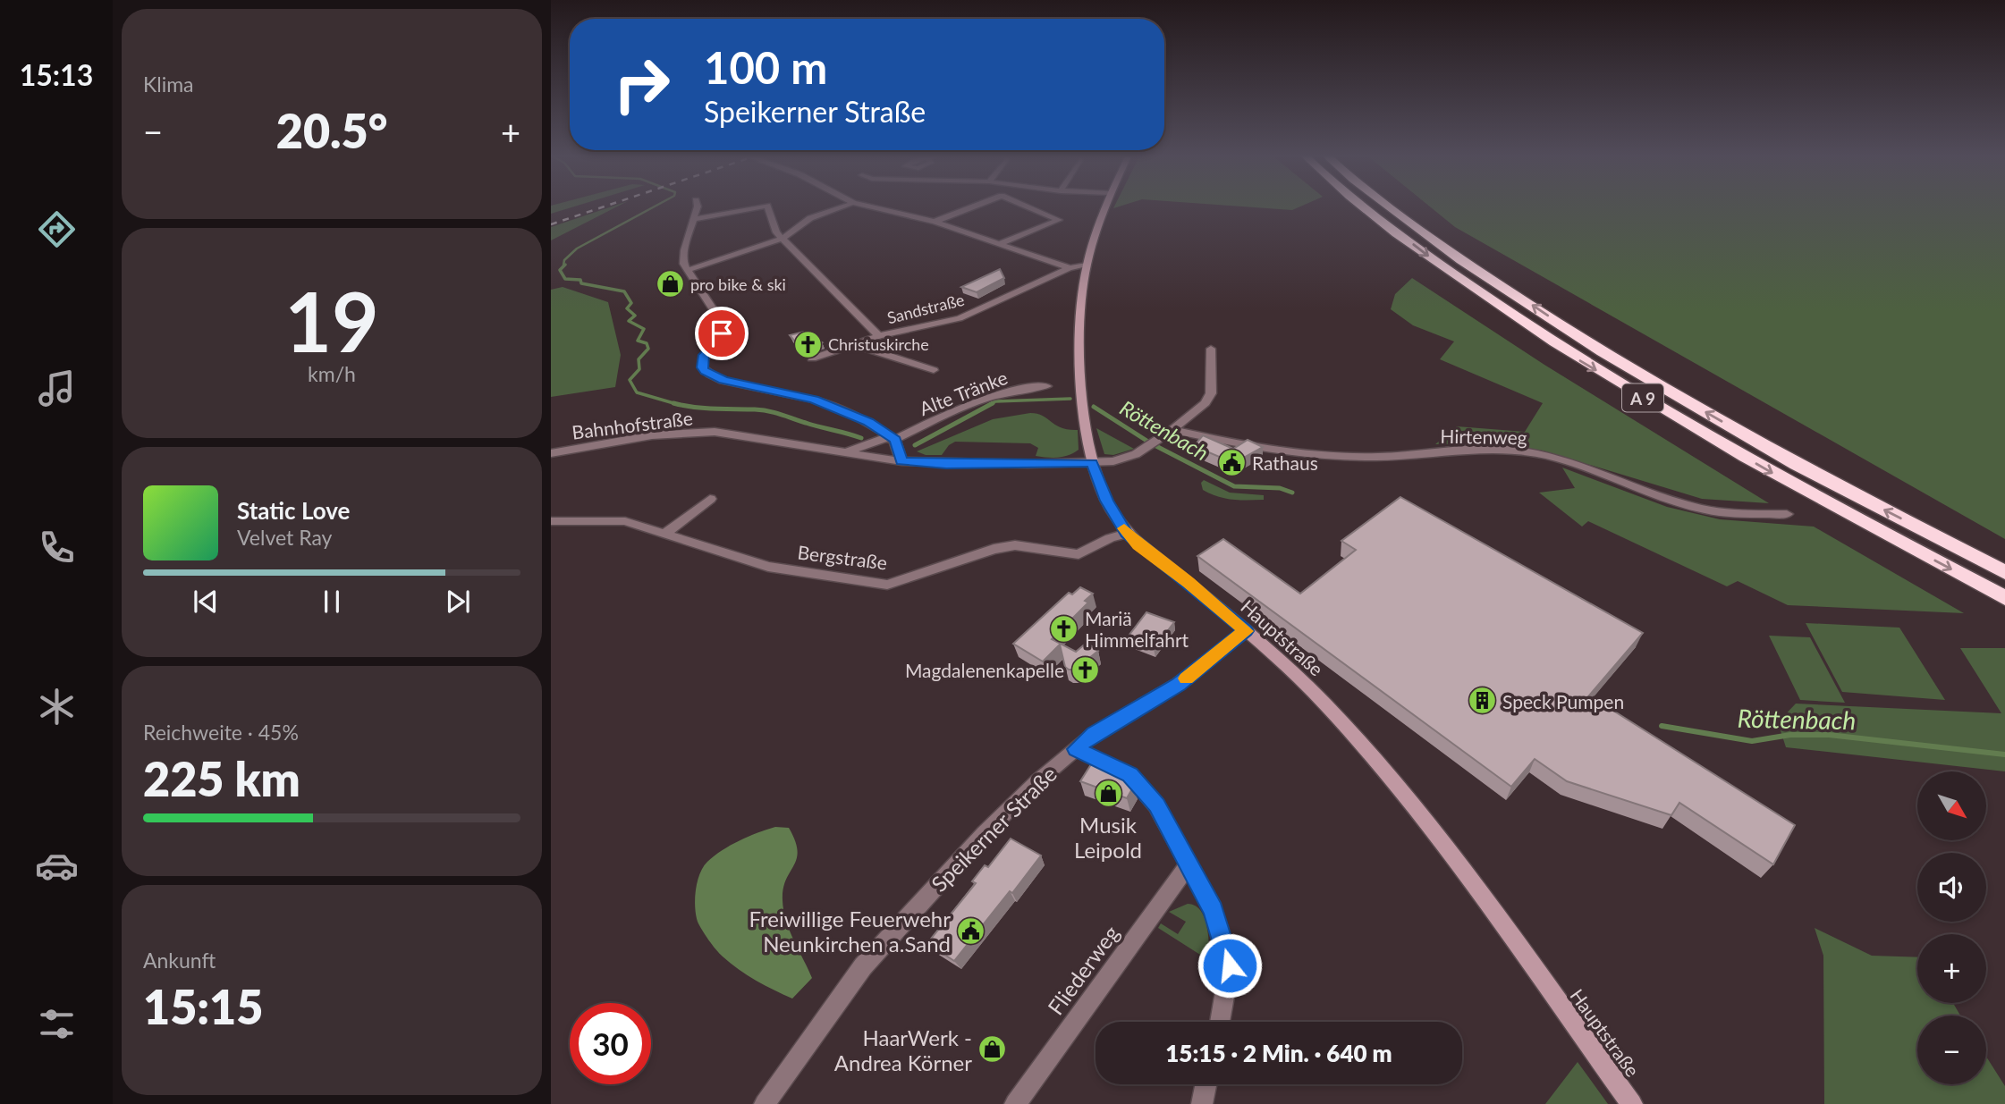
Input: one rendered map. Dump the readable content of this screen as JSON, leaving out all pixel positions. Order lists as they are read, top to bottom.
{
  "streets": {
    "highway": ["A 9"],
    "main road": ["Hauptstraße"],
    "street": [
      "Sandstraße",
      "Alte Tränke",
      "Bahnhofstraße",
      "Hirtenweg",
      "Bergstraße",
      "Speikerner Straße",
      "Fliederweg"
    ]
  },
  "crossings": [
    ["Alte Tränke", "Bahnhofstraße"],
    ["Bahnhofstraße", "Hirtenweg"],
    ["Bahnhofstraße", "Hauptstraße"],
    ["Bergstraße", "Hauptstraße"],
    ["Hauptstraße", "Speikerner Straße"]
  ],
  "water": ["Röttenbach"],
  "places": {
    "shop": ["pro bike & ski", "Musik Leipold", "HaarWerk - Andrea Körner"],
    "church": ["Christuskirche", "Mariä Himmelfahrt", "Magdalenenkapelle"],
    "public building": ["Rathaus", "Freiwillige Feuerwehr Neunkirchen a.Sand"],
    "building": ["Speck Pumpen"]
  },
  "north": "bottom right",
  "page": {
    "tabs": "15:13",
    "tile": [
      "Klima",
      ["19", "km/h"],
      ["Reichweite · 45%", "225 km"],
      ["Ankunft", "15:15"]
    ],
    "turn": ["100 m", "Speikerner Straße"],
    "heat": ["−", "20.5°", "+"],
    "song": ["Static Love", "Velvet Ray"],
    "map_buttons": ["+", "−"],
    "limit": "30",
    "trip": "15:15 · 2 Min. · 640 m"
  }
}
